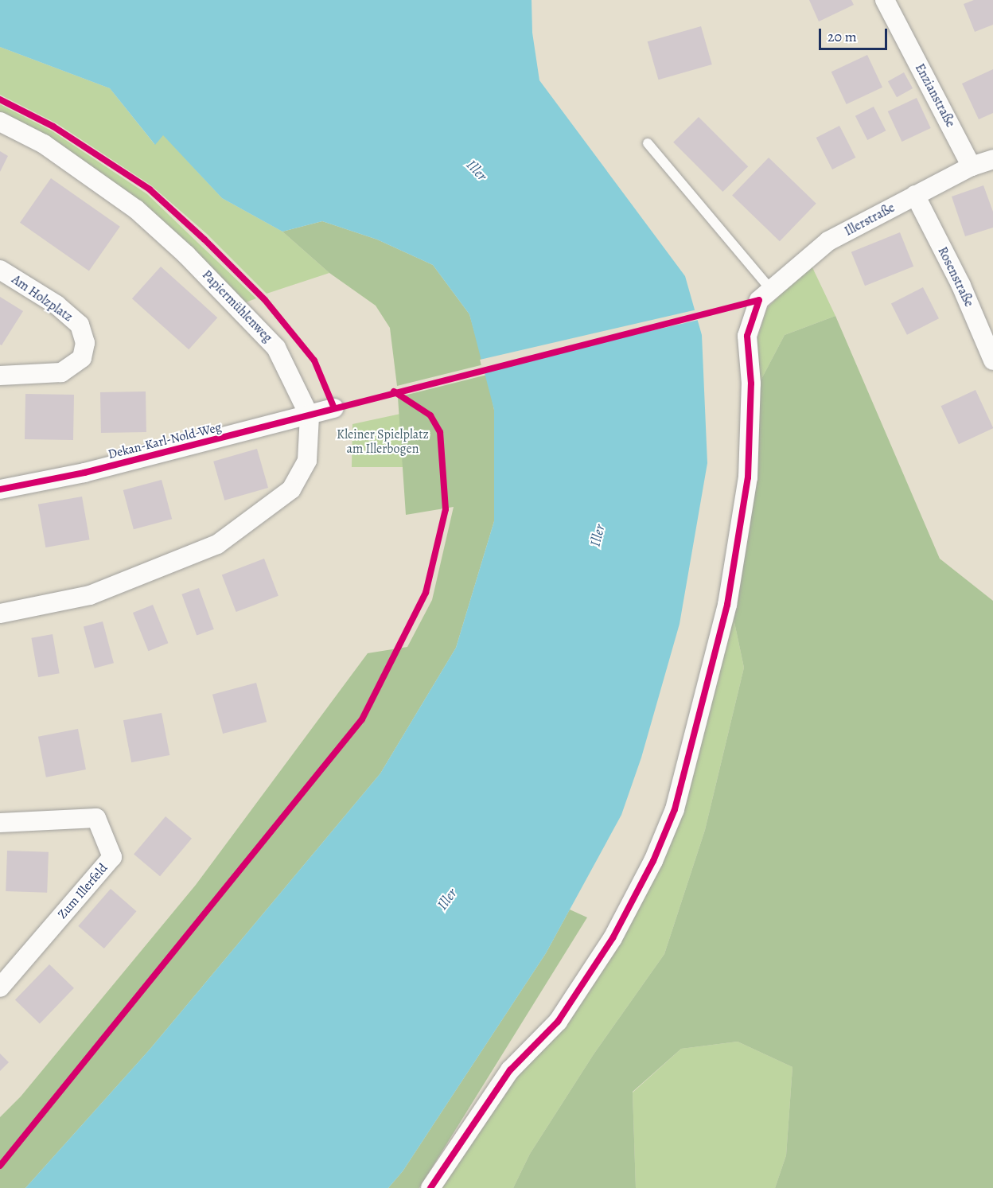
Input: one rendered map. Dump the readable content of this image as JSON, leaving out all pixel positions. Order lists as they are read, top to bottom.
{
  "streets": {
    "street": [
      "Enzianstraße",
      "Illerstraße",
      "Rosenstraße",
      "Am Holzplatz",
      "Papiermühlenweg",
      "Dekan-Karl-Nold-Weg",
      "Zum Illerfeld"
    ]
  },
  "crossings": [
    ["Enzianstraße", "Illerstraße"],
    ["Illerstraße", "Rosenstraße"],
    ["Papiermühlenweg", "Dekan-Karl-Nold-Weg"]
  ],
  "water": ["Iller"],
  "parks": ["Kleiner Spielplatz am Illerbogen"],
  "scale_bar": "20 m"
}
